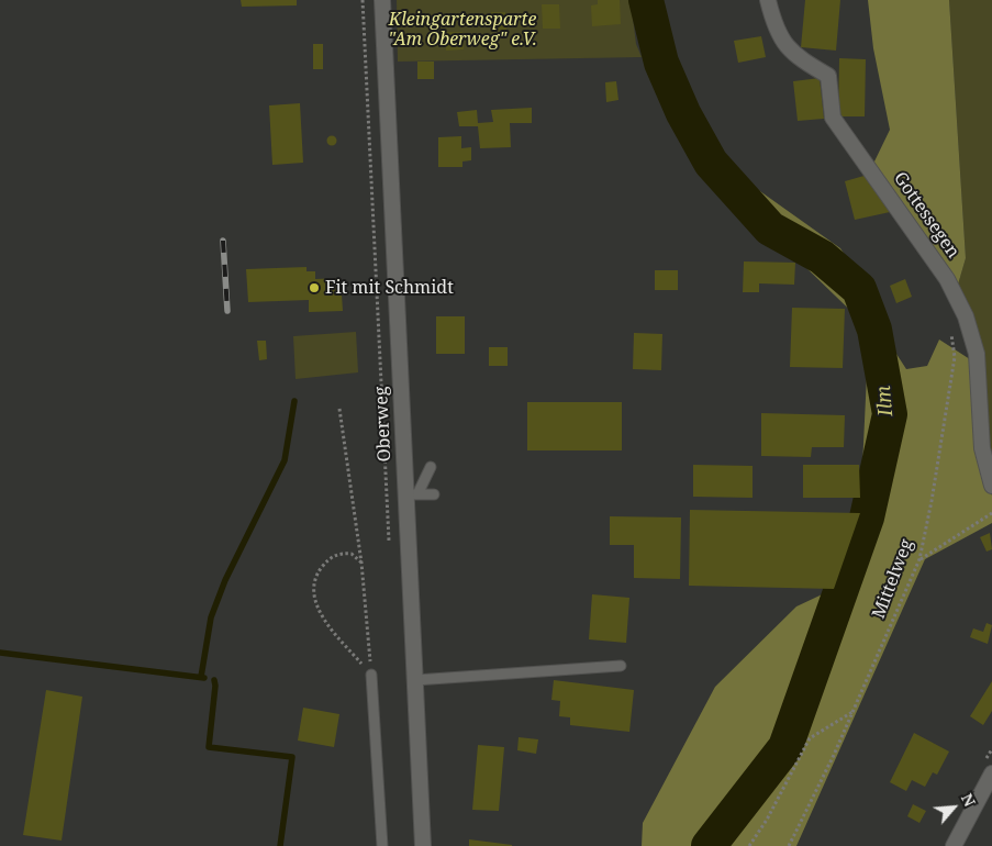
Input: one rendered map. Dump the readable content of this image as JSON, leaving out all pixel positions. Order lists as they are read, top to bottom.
{
  "streets": {
    "street": ["Gottessegen", "Oberweg"],
    "path": ["Mittelweg"]
  },
  "water": ["Ilm"],
  "parks": ["Kleingartensparte \"Am Oberweg\" e.V."],
  "places": ["Fit mit Schmidt"],
  "north": "top right"
}
